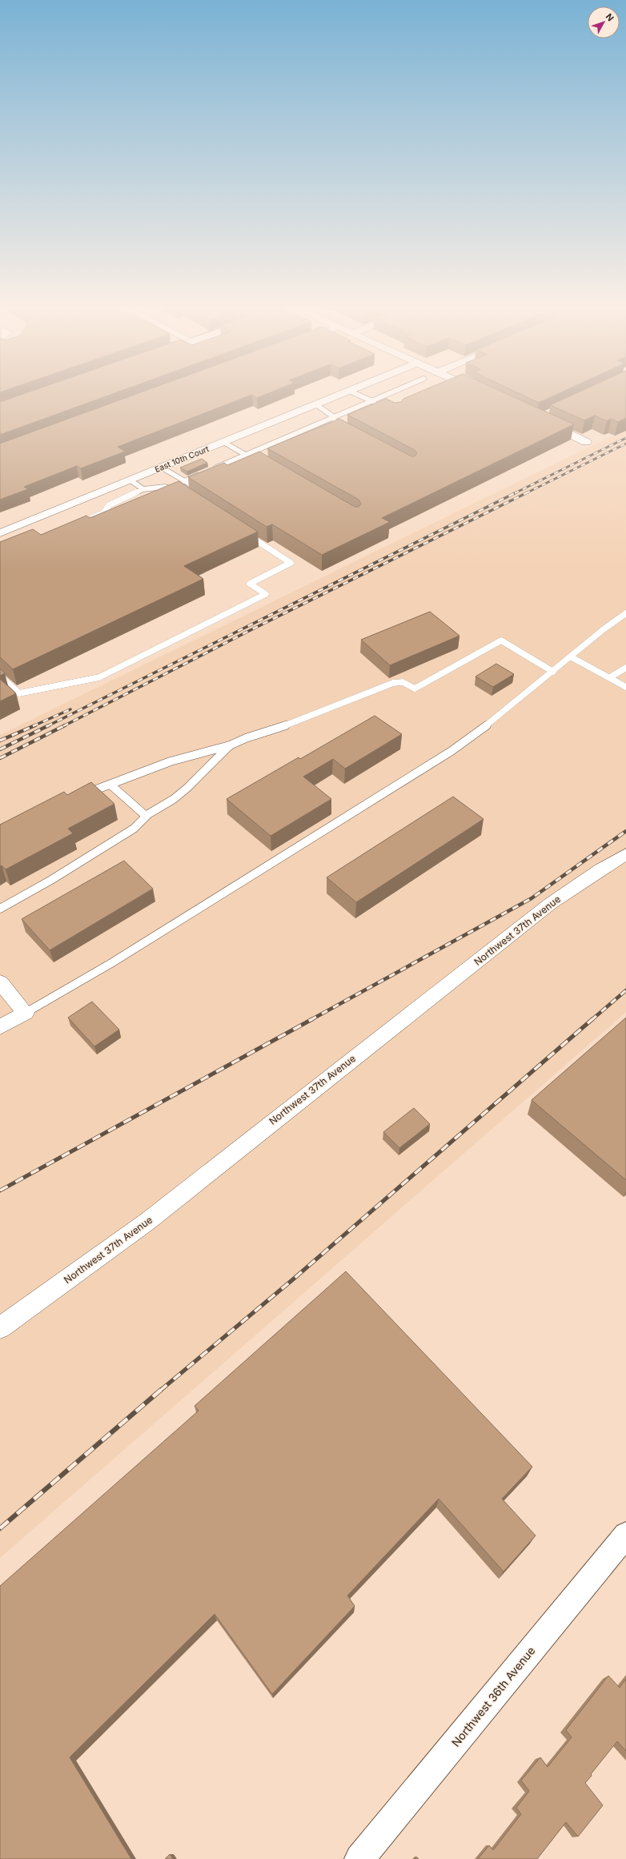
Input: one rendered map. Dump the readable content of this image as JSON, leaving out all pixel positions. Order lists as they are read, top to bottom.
{
  "streets": {
    "street": ["East 10th Court", "Northwest 37th Avenue", "Northwest 36th Avenue"]
  },
  "north": "top right"
}
